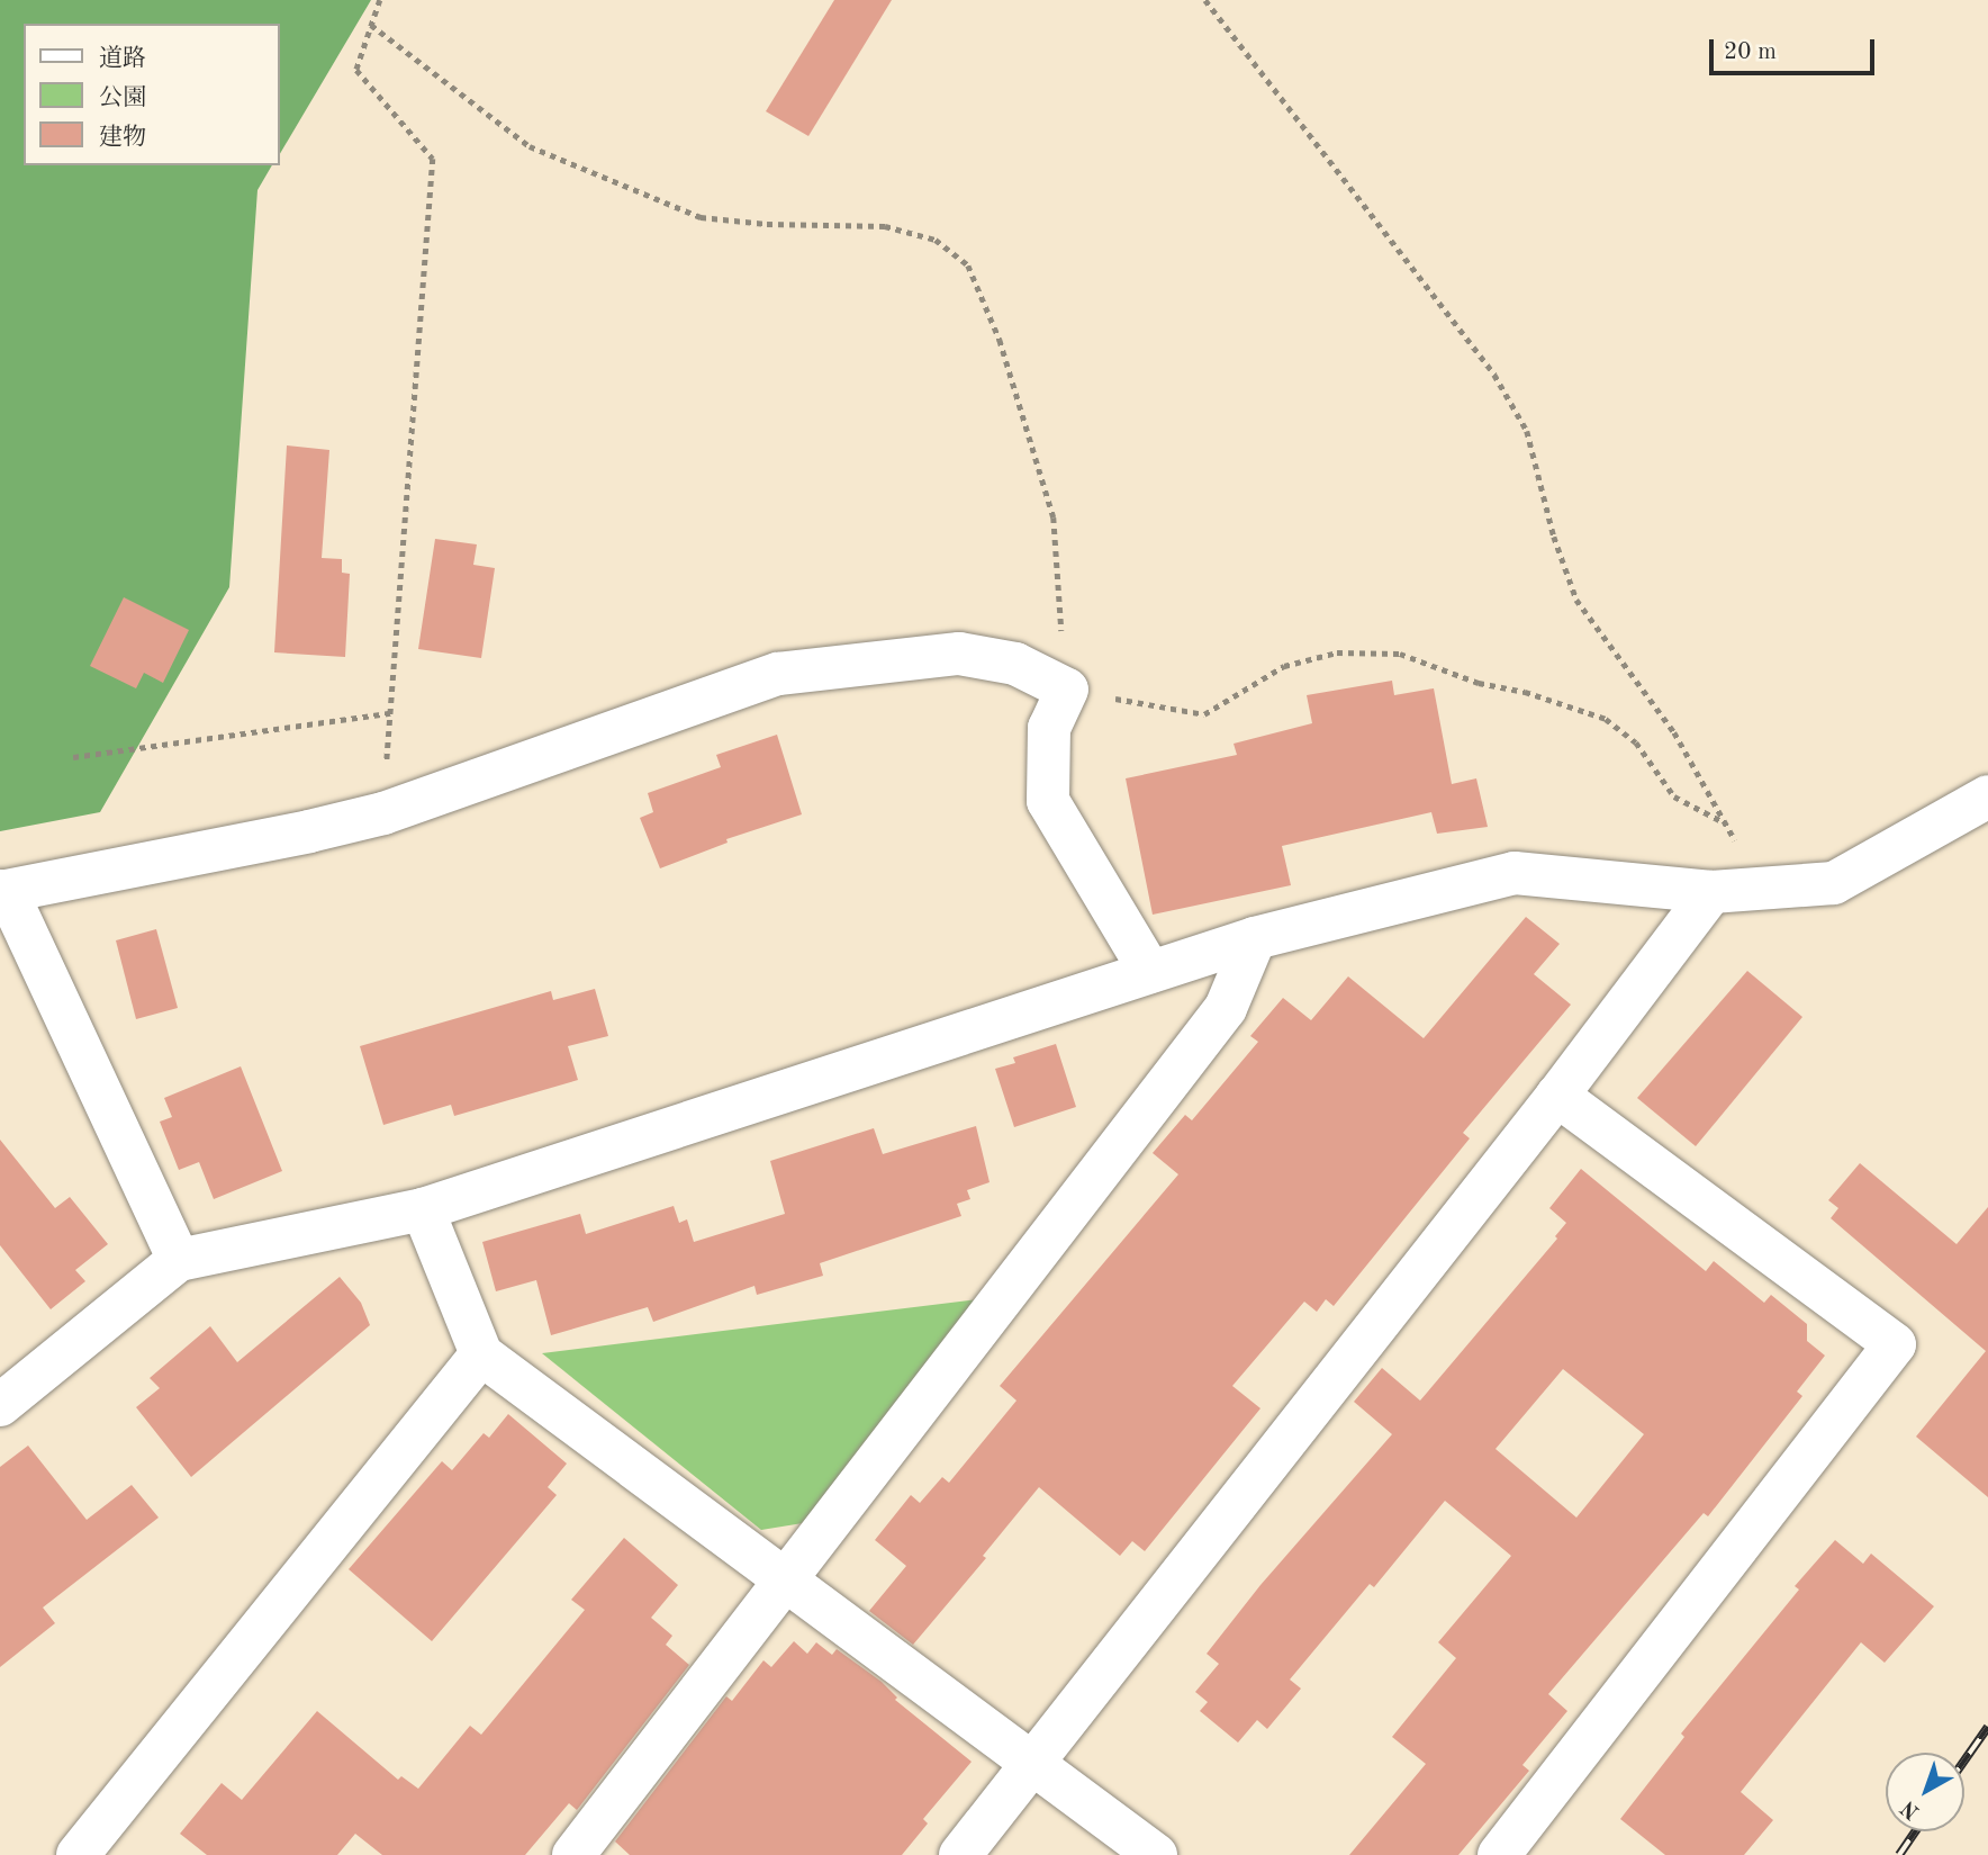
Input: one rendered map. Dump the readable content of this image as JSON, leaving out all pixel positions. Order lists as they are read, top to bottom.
{
  "legend": ["道路", "公園", "建物"],
  "scale_bar": "20 m",
  "north": "bottom left"
}
